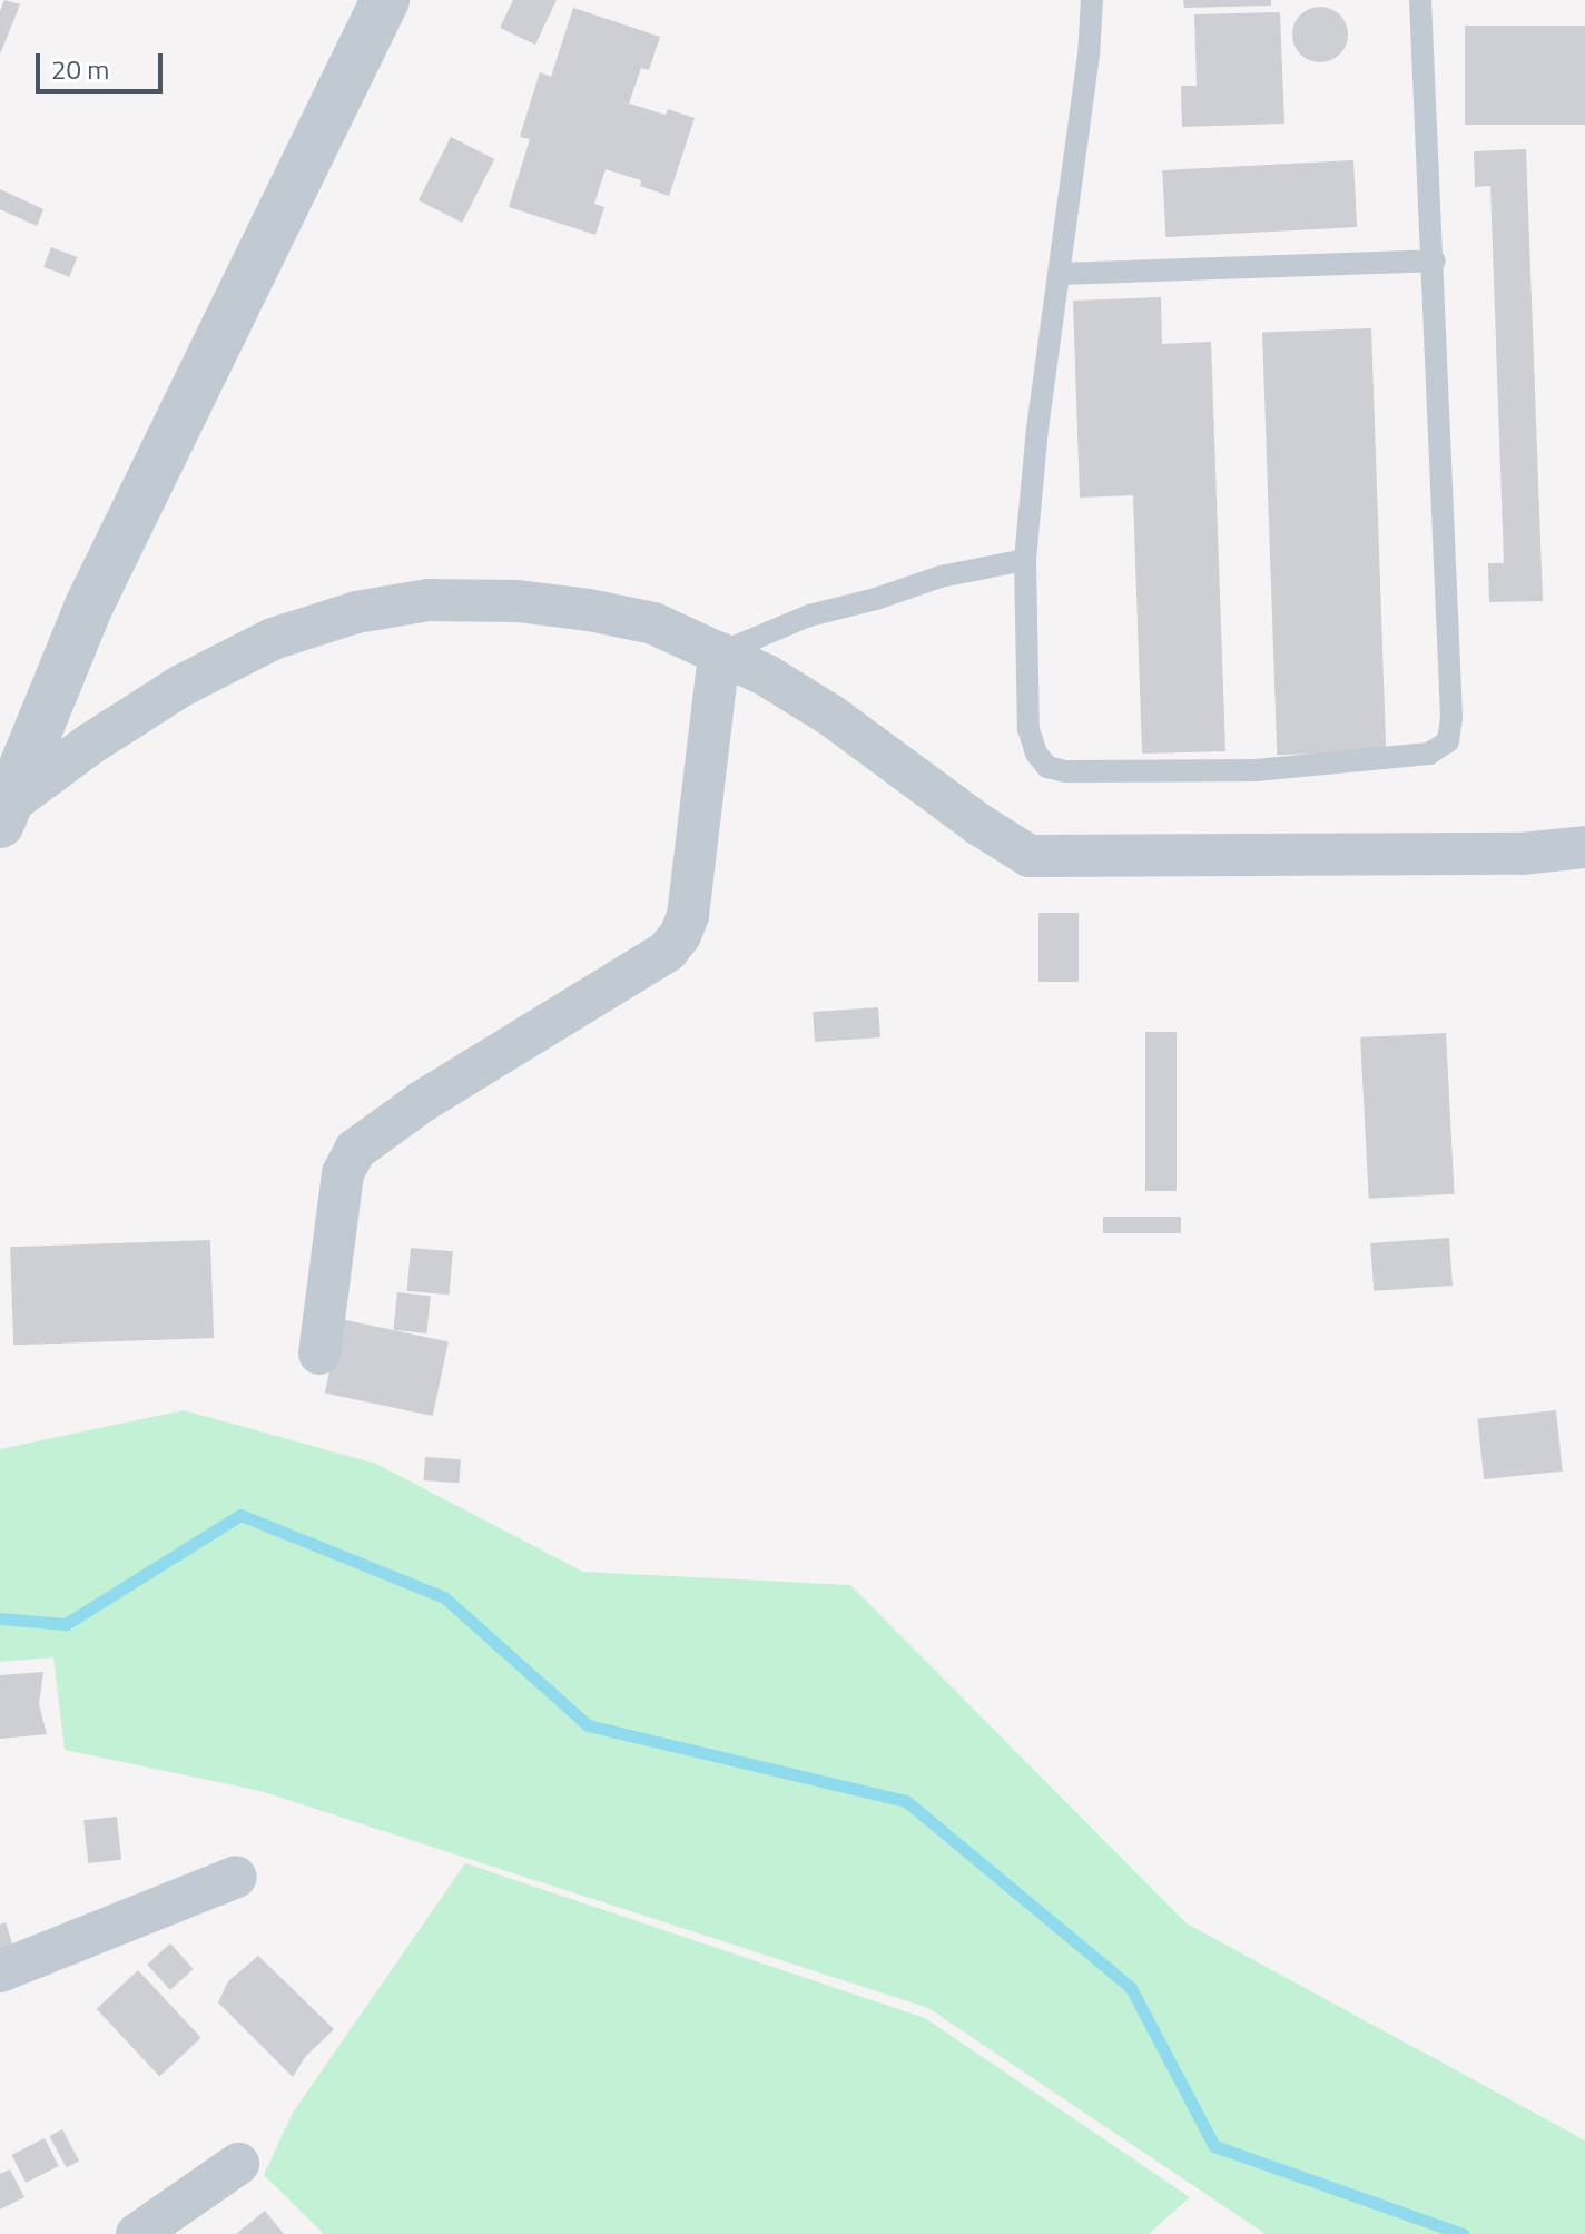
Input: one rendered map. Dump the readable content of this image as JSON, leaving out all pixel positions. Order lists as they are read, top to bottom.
{
  "scale_bar": "20 m"
}
